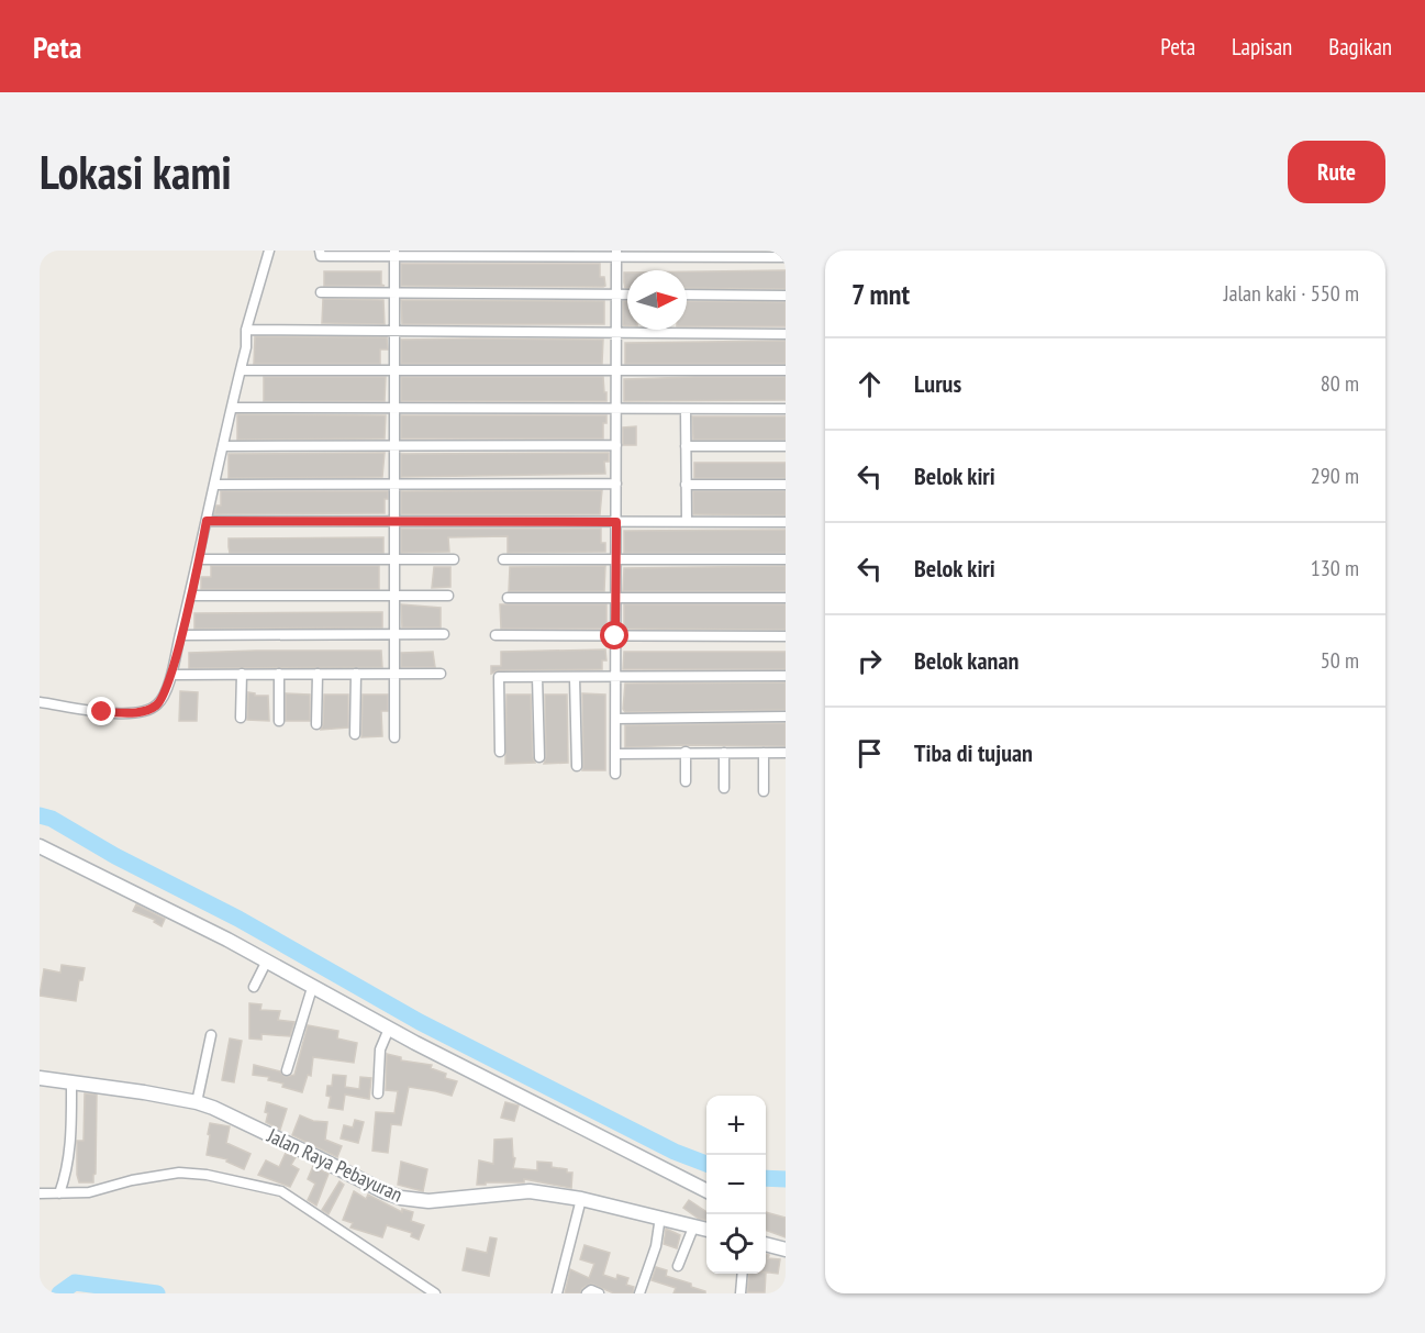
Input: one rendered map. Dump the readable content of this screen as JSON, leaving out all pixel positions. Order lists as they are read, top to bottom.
{
  "streets": {
    "street": ["Jalan Raya Pebayuran"]
  },
  "north": "right",
  "page": {
    "header": "Peta",
    "nav": ["Peta", "Lapisan", "Bagikan"],
    "buttons": "Rute",
    "title": "Lokasi kami",
    "heading": ["7 mnt", "Jalan kaki · 550 m"],
    "list": [
      ["Lurus", "80 m"],
      ["Belok kiri", "290 m"],
      ["Belok kiri", "130 m"],
      ["Belok kanan", "50 m"],
      "Tiba di tujuan"
    ],
    "map_buttons": ["+", "−"]
  }
}
